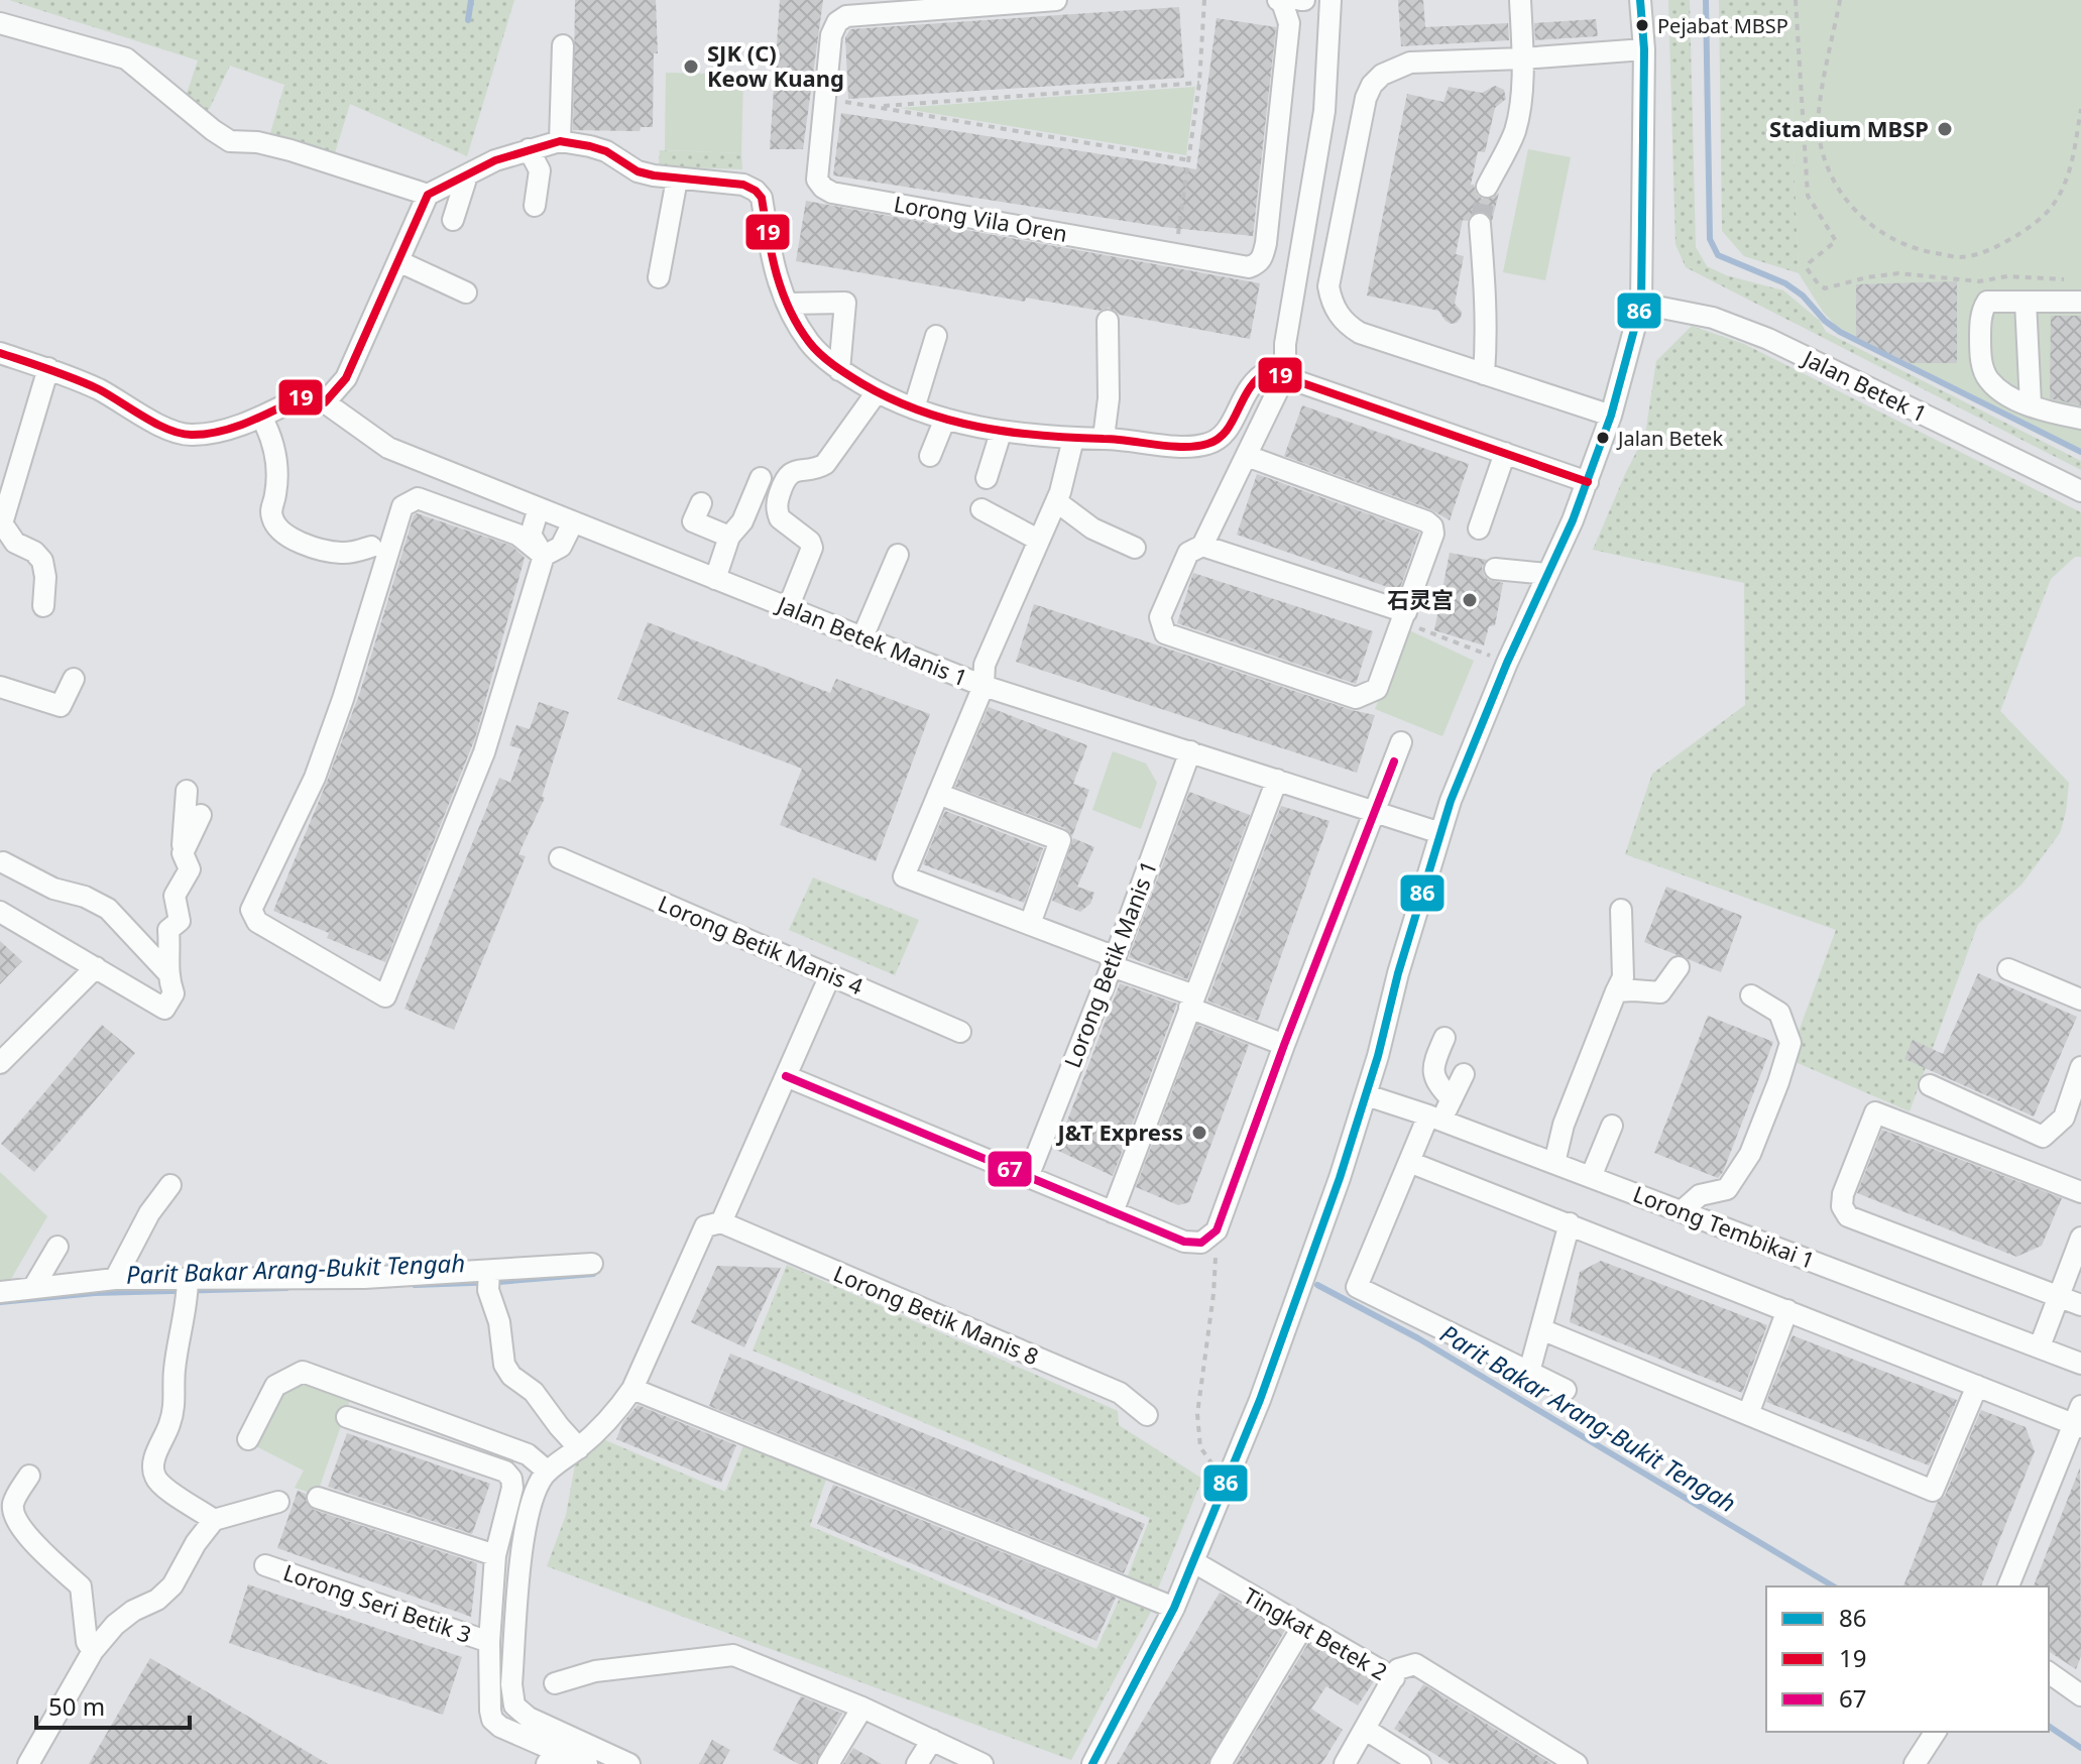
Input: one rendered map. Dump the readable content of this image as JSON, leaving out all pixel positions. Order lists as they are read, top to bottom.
{
  "streets": {
    "street": [
      "Lorong Vila Oren",
      "Jalan Betek 1",
      "Jalan Betek Manis 1",
      "Lorong Betik Manis 4",
      "Lorong Betik Manis 1",
      "Lorong Tembikai 1",
      "Lorong Betik Manis 8",
      "Lorong Seri Betik 3",
      "Tingkat Betek 2"
    ]
  },
  "crossings": [
    ["Jalan Betek Manis 1", "Lorong Betik Manis 1"]
  ],
  "water": ["Parit Bakar Arang-Bukit Tengah"],
  "places": [
    "Pejabat MBSP",
    "SJK (C) Keow Kuang",
    "Stadium MBSP",
    "Jalan Betek",
    "石灵宫",
    "J&T Express"
  ],
  "lines": ["transit line 86", "transit line 19", "transit line 67"],
  "legend": ["86", "19", "67"],
  "scale_bar": "50 m"
}
